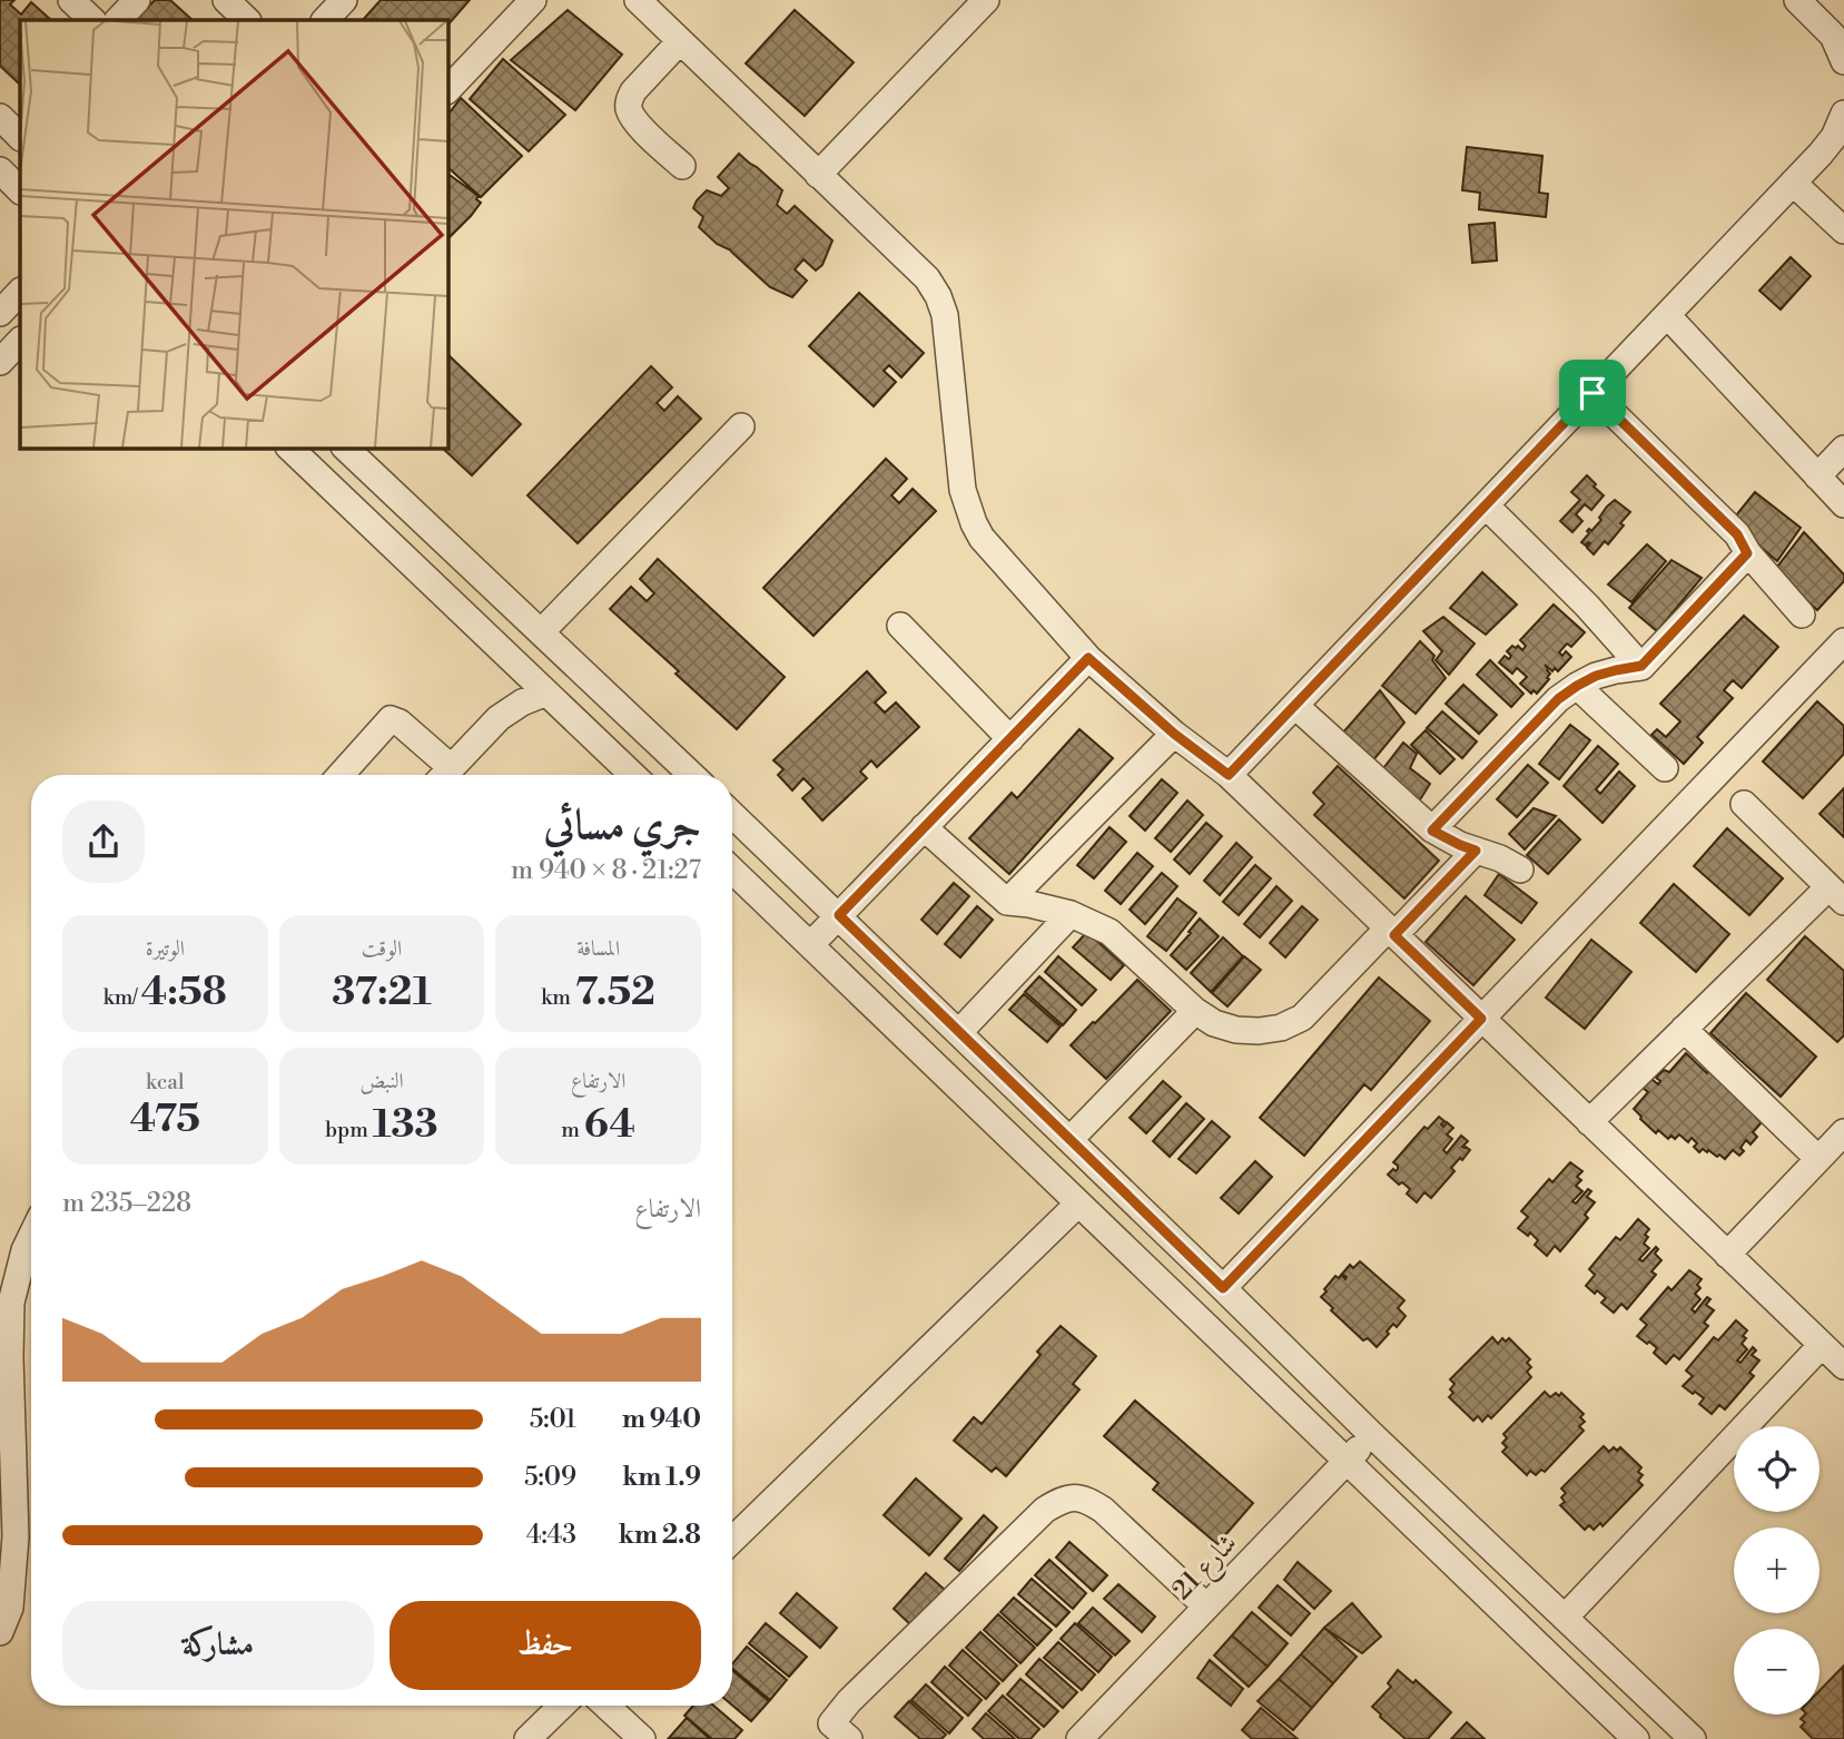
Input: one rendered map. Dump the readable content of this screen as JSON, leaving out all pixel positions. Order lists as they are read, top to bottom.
{
  "streets": {
    "street": ["شارع 21"]
  },
  "page": {
    "heading": ["جري مسائي", "21:27 · 8 × 940 m"],
    "stats": [
      ["المسافة", "7.52 km"],
      ["الوقت", "37:21"],
      ["الوتيرة", "4:58 /km"],
      ["الارتفاع", "64 m"],
      ["النبض", "133 bpm"],
      ["kcal", "475"]
    ],
    "chart": ["الارتفاع", "228–235 m"],
    "list": [
      {
        "name": "940 m",
        "note": "5:01"
      },
      {
        "name": "1.9 km",
        "note": "5:09"
      },
      {
        "name": "2.8 km",
        "note": "4:43"
      }
    ],
    "map_buttons": ["+", "−"],
    "buttons": ["حفظ", "مشاركة"]
  }
}
